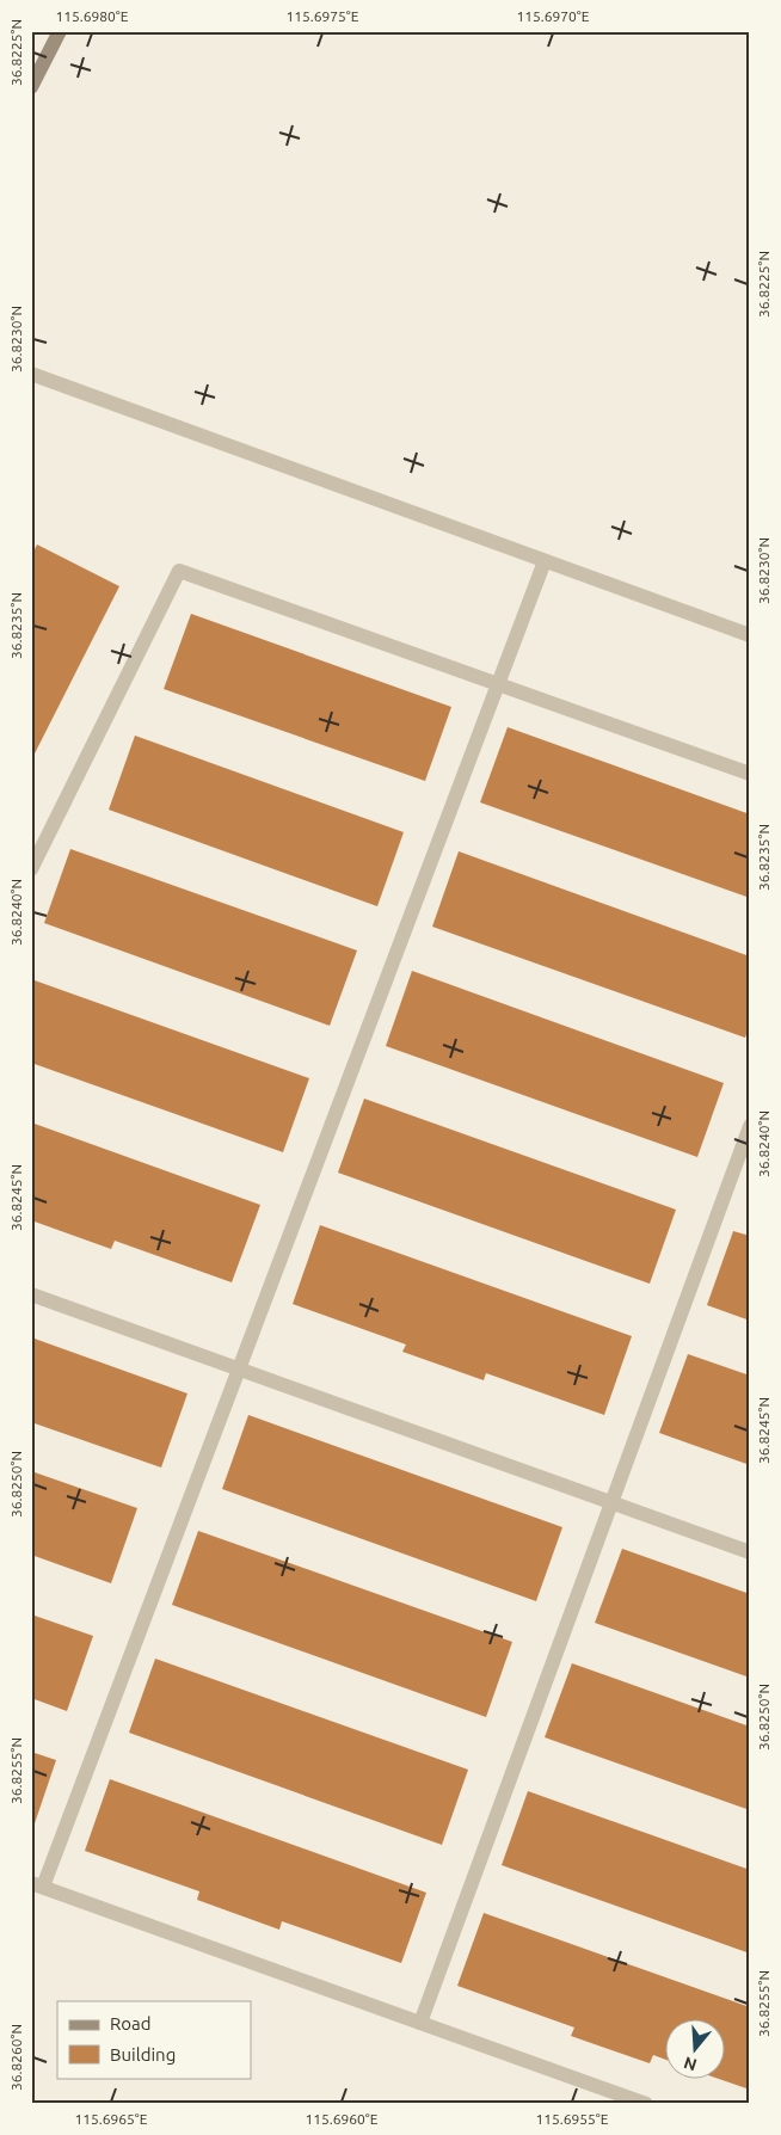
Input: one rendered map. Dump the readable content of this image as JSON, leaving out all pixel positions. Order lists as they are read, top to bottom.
{
  "legend": ["Road", "Building"],
  "north": "bottom",
  "coordinates": [
    "115.6980°E",
    "115.6975°E",
    "115.6970°E",
    "36.8225°N",
    "36.8230°N",
    "36.8235°N",
    "36.8240°N",
    "36.8245°N",
    "36.8250°N",
    "36.8255°N",
    "36.8260°N",
    "115.6965°E",
    "115.6960°E",
    "115.6955°E"
  ]
}
